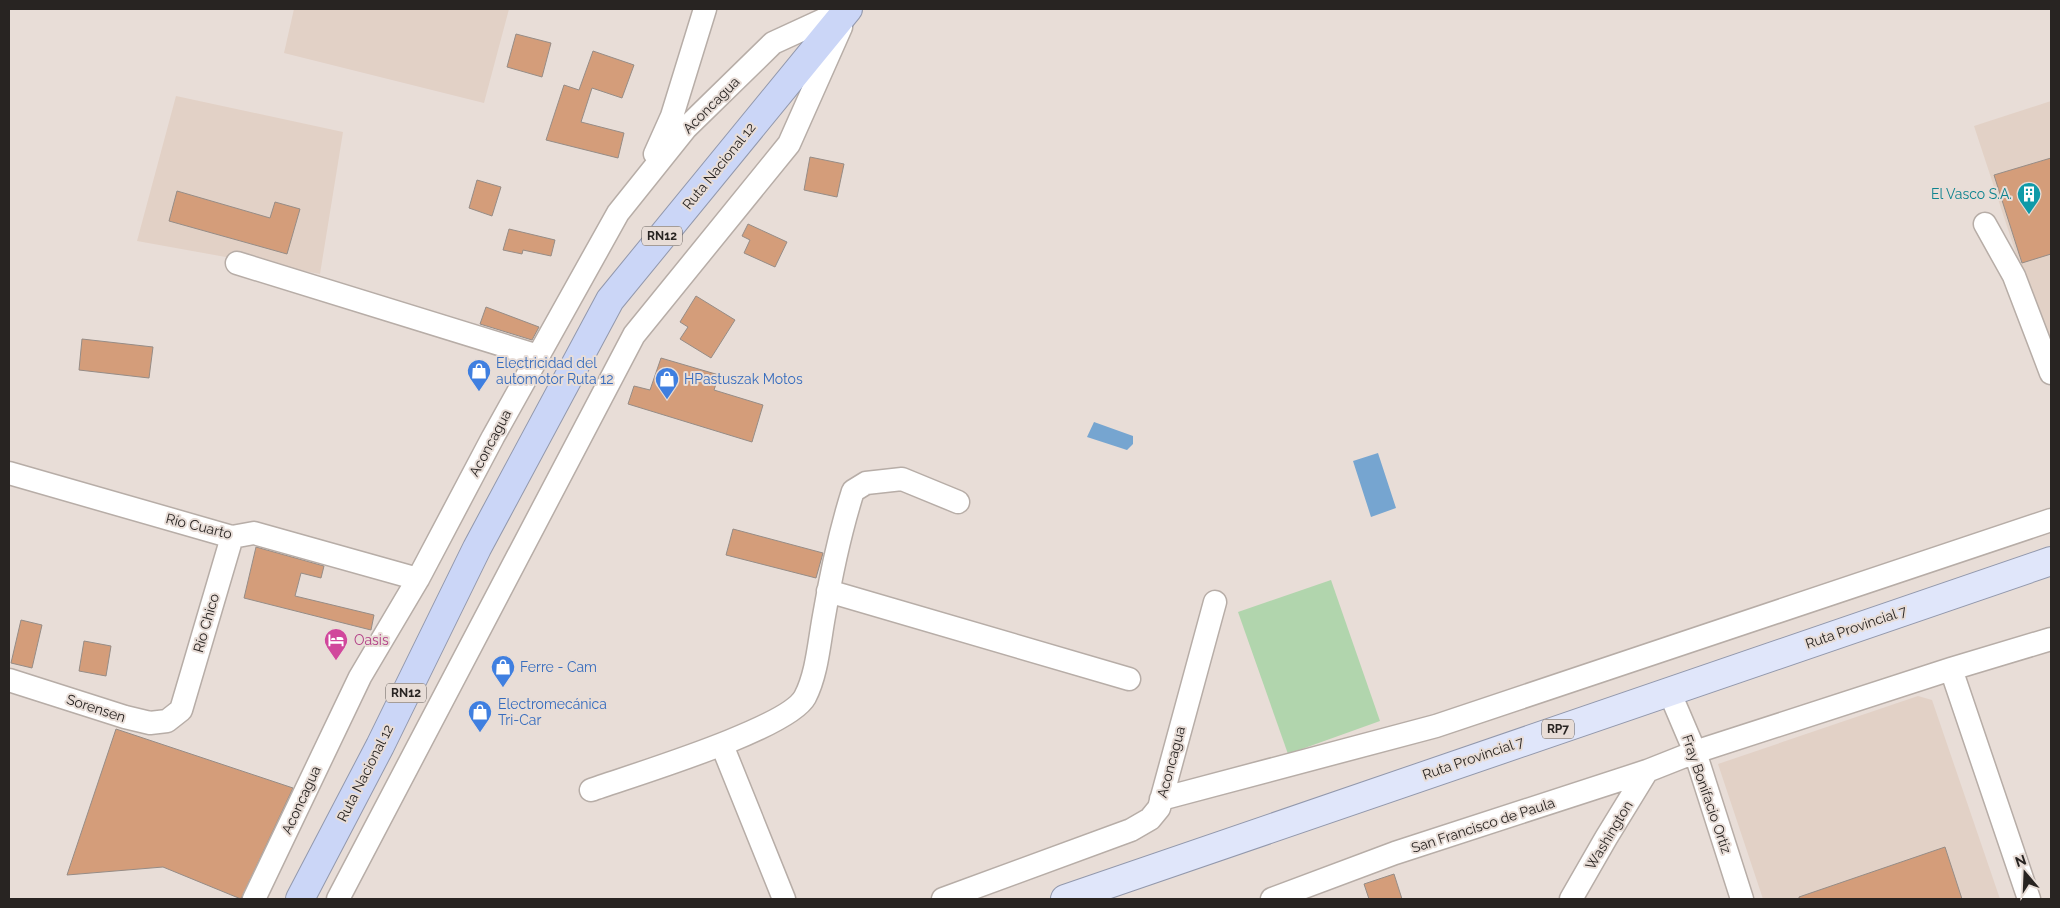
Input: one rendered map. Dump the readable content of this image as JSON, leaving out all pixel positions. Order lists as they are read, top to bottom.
{
  "streets": {
    "highway": ["Ruta Nacional 12", "RN12"],
    "main road": ["Ruta Provincial 7", "RP7"],
    "street": [
      "Aconcagua",
      "Río Cuarto",
      "Río Chico",
      "Sorensen",
      "Fray Bonifacio Ortíz",
      "San Francisco de Paula",
      "Washington"
    ]
  },
  "crossings": [
    ["Aconcagua", "Ruta Nacional 12"],
    ["Aconcagua", "Río Cuarto"],
    ["Río Cuarto", "Río Chico"],
    ["Río Chico", "Sorensen"],
    ["Ruta Provincial 7", "Fray Bonifacio Ortíz"],
    ["Fray Bonifacio Ortíz", "San Francisco de Paula"],
    ["San Francisco de Paula", "Washington"]
  ],
  "places": {
    "building": ["El Vasco S.A."],
    "shop": [
      "Electricidad del automotor Ruta 12",
      "HPastuszak Motos",
      "Ferre - Cam",
      "Electromecánica Tri-Car"
    ],
    "hotel": ["Oasis"]
  },
  "north": "top"
}
